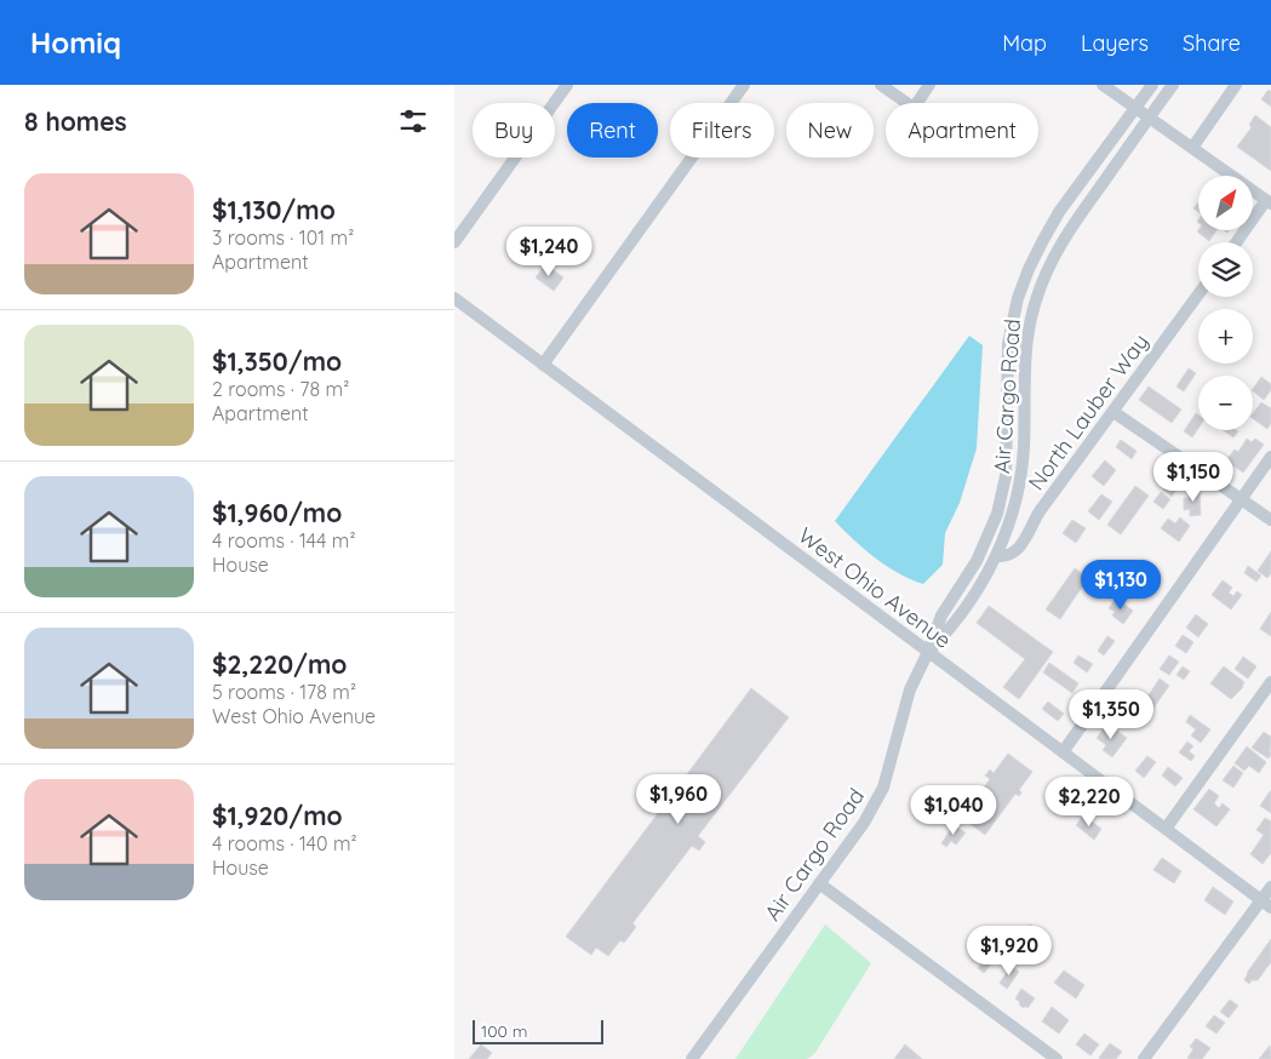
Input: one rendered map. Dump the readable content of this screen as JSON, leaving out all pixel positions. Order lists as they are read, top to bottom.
{
  "streets": {
    "street": ["Air Cargo Road", "North Lauber Way", "West Ohio Avenue"]
  },
  "crossings": [
    ["Air Cargo Road", "North Lauber Way"],
    ["Air Cargo Road", "West Ohio Avenue"]
  ],
  "scale_bar": "100 m",
  "north": "top right",
  "page": {
    "header": "Homiq",
    "nav": ["Map", "Layers", "Share"],
    "heading": "8 homes",
    "chip": [
      "Buy",
      "Rent",
      "Filters",
      "New",
      "Apartment"
    ],
    "list": [
      {
        "name": "$1,130/mo",
        "note": "3 rooms · 101 m² · Apartment"
      },
      {
        "name": "$1,350/mo",
        "note": "2 rooms · 78 m² · Apartment"
      },
      {
        "name": "$1,960/mo",
        "note": "4 rooms · 144 m² · House"
      },
      {
        "name": "$2,220/mo",
        "note": "5 rooms · 178 m² · West Ohio Avenue"
      },
      {
        "name": "$1,920/mo",
        "note": "4 rooms · 140 m² · House"
      }
    ],
    "map_buttons": ["+", "−"],
    "price": [
      "$1,240",
      "$1,150",
      "$1,130",
      "$1,350",
      "$1,960",
      "$2,220",
      "$1,040",
      "$1,920"
    ],
    "scale": "100 m"
  }
}
